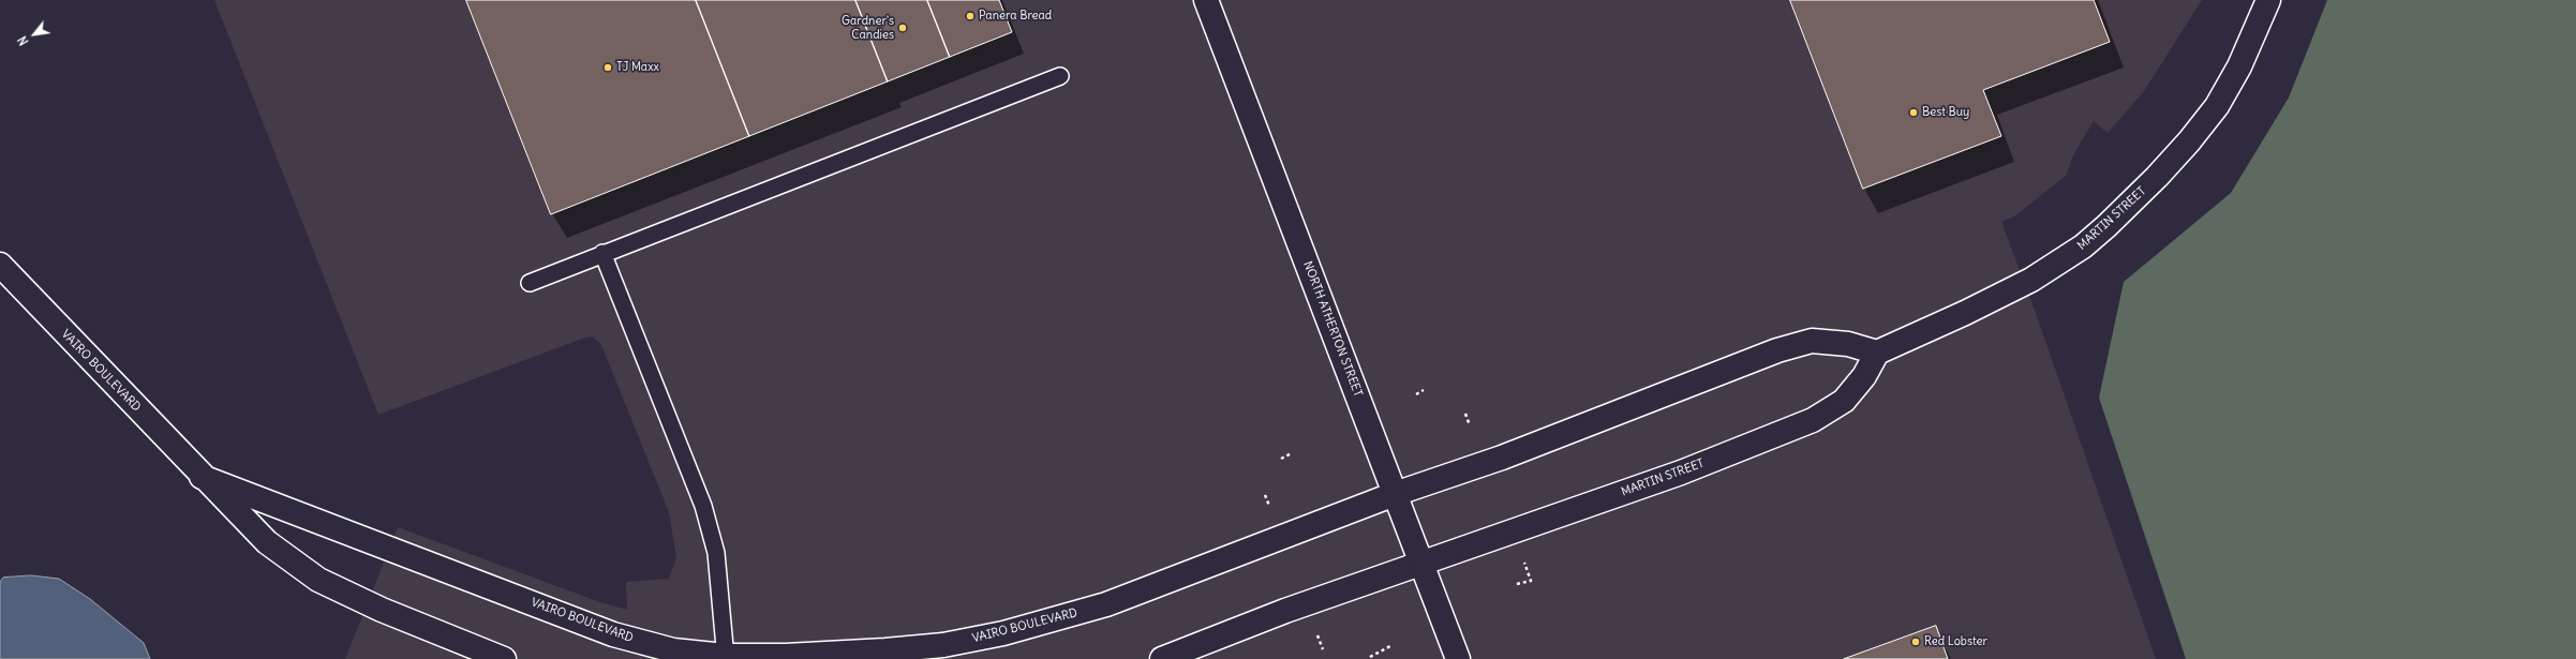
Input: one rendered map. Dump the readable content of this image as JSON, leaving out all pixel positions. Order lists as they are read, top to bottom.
{
  "streets": {
    "main road": ["MARTIN STREET", "NORTH ATHERTON STREET", "VAIRO BOULEVARD"]
  },
  "crossings": [
    ["MARTIN STREET", "NORTH ATHERTON STREET"],
    ["NORTH ATHERTON STREET", "VAIRO BOULEVARD"]
  ],
  "places": [
    "Panera Bread",
    "Gardner's Candies",
    "TJ Maxx",
    "Best Buy",
    "Red Lobster"
  ],
  "north": "bottom left"
}
